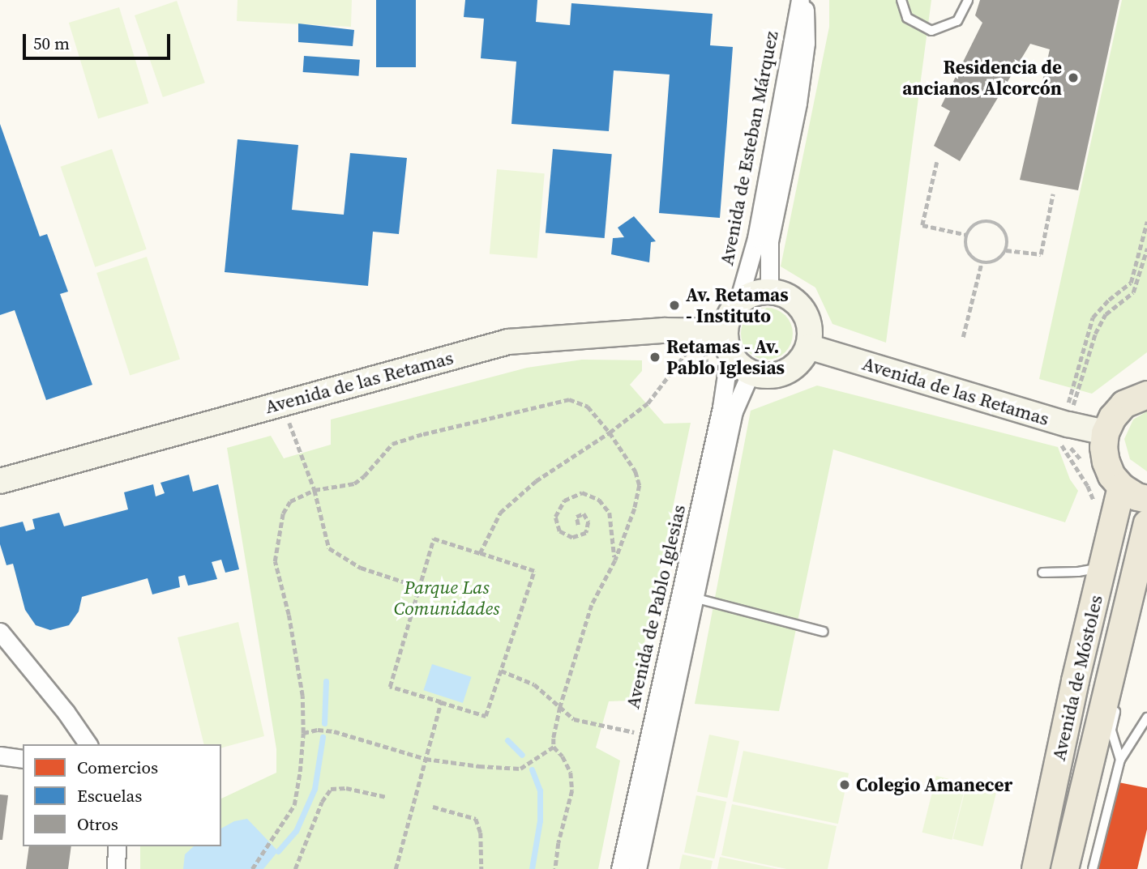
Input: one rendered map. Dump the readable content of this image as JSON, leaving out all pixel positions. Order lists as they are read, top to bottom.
{
  "streets": {
    "main road": ["Avenida de Móstoles"],
    "street": ["Avenida de Esteban Márquez", "Avenida de las Retamas", "Avenida de Pablo Iglesias"]
  },
  "crossings": [
    ["Avenida de Esteban Márquez", "Avenida de las Retamas"],
    ["Avenida de Esteban Márquez", "Avenida de Pablo Iglesias"],
    ["Avenida de las Retamas", "Avenida de Pablo Iglesias"]
  ],
  "parks": ["Parque Las Comunidades"],
  "places": [
    "Residencia de ancianos Alcorcón",
    "Av. Retamas - Instituto",
    "Retamas - Av. Pablo Iglesias",
    "Colegio Amanecer"
  ],
  "legend": ["Comercios", "Escuelas", "Otros"],
  "scale_bar": "50 m"
}
